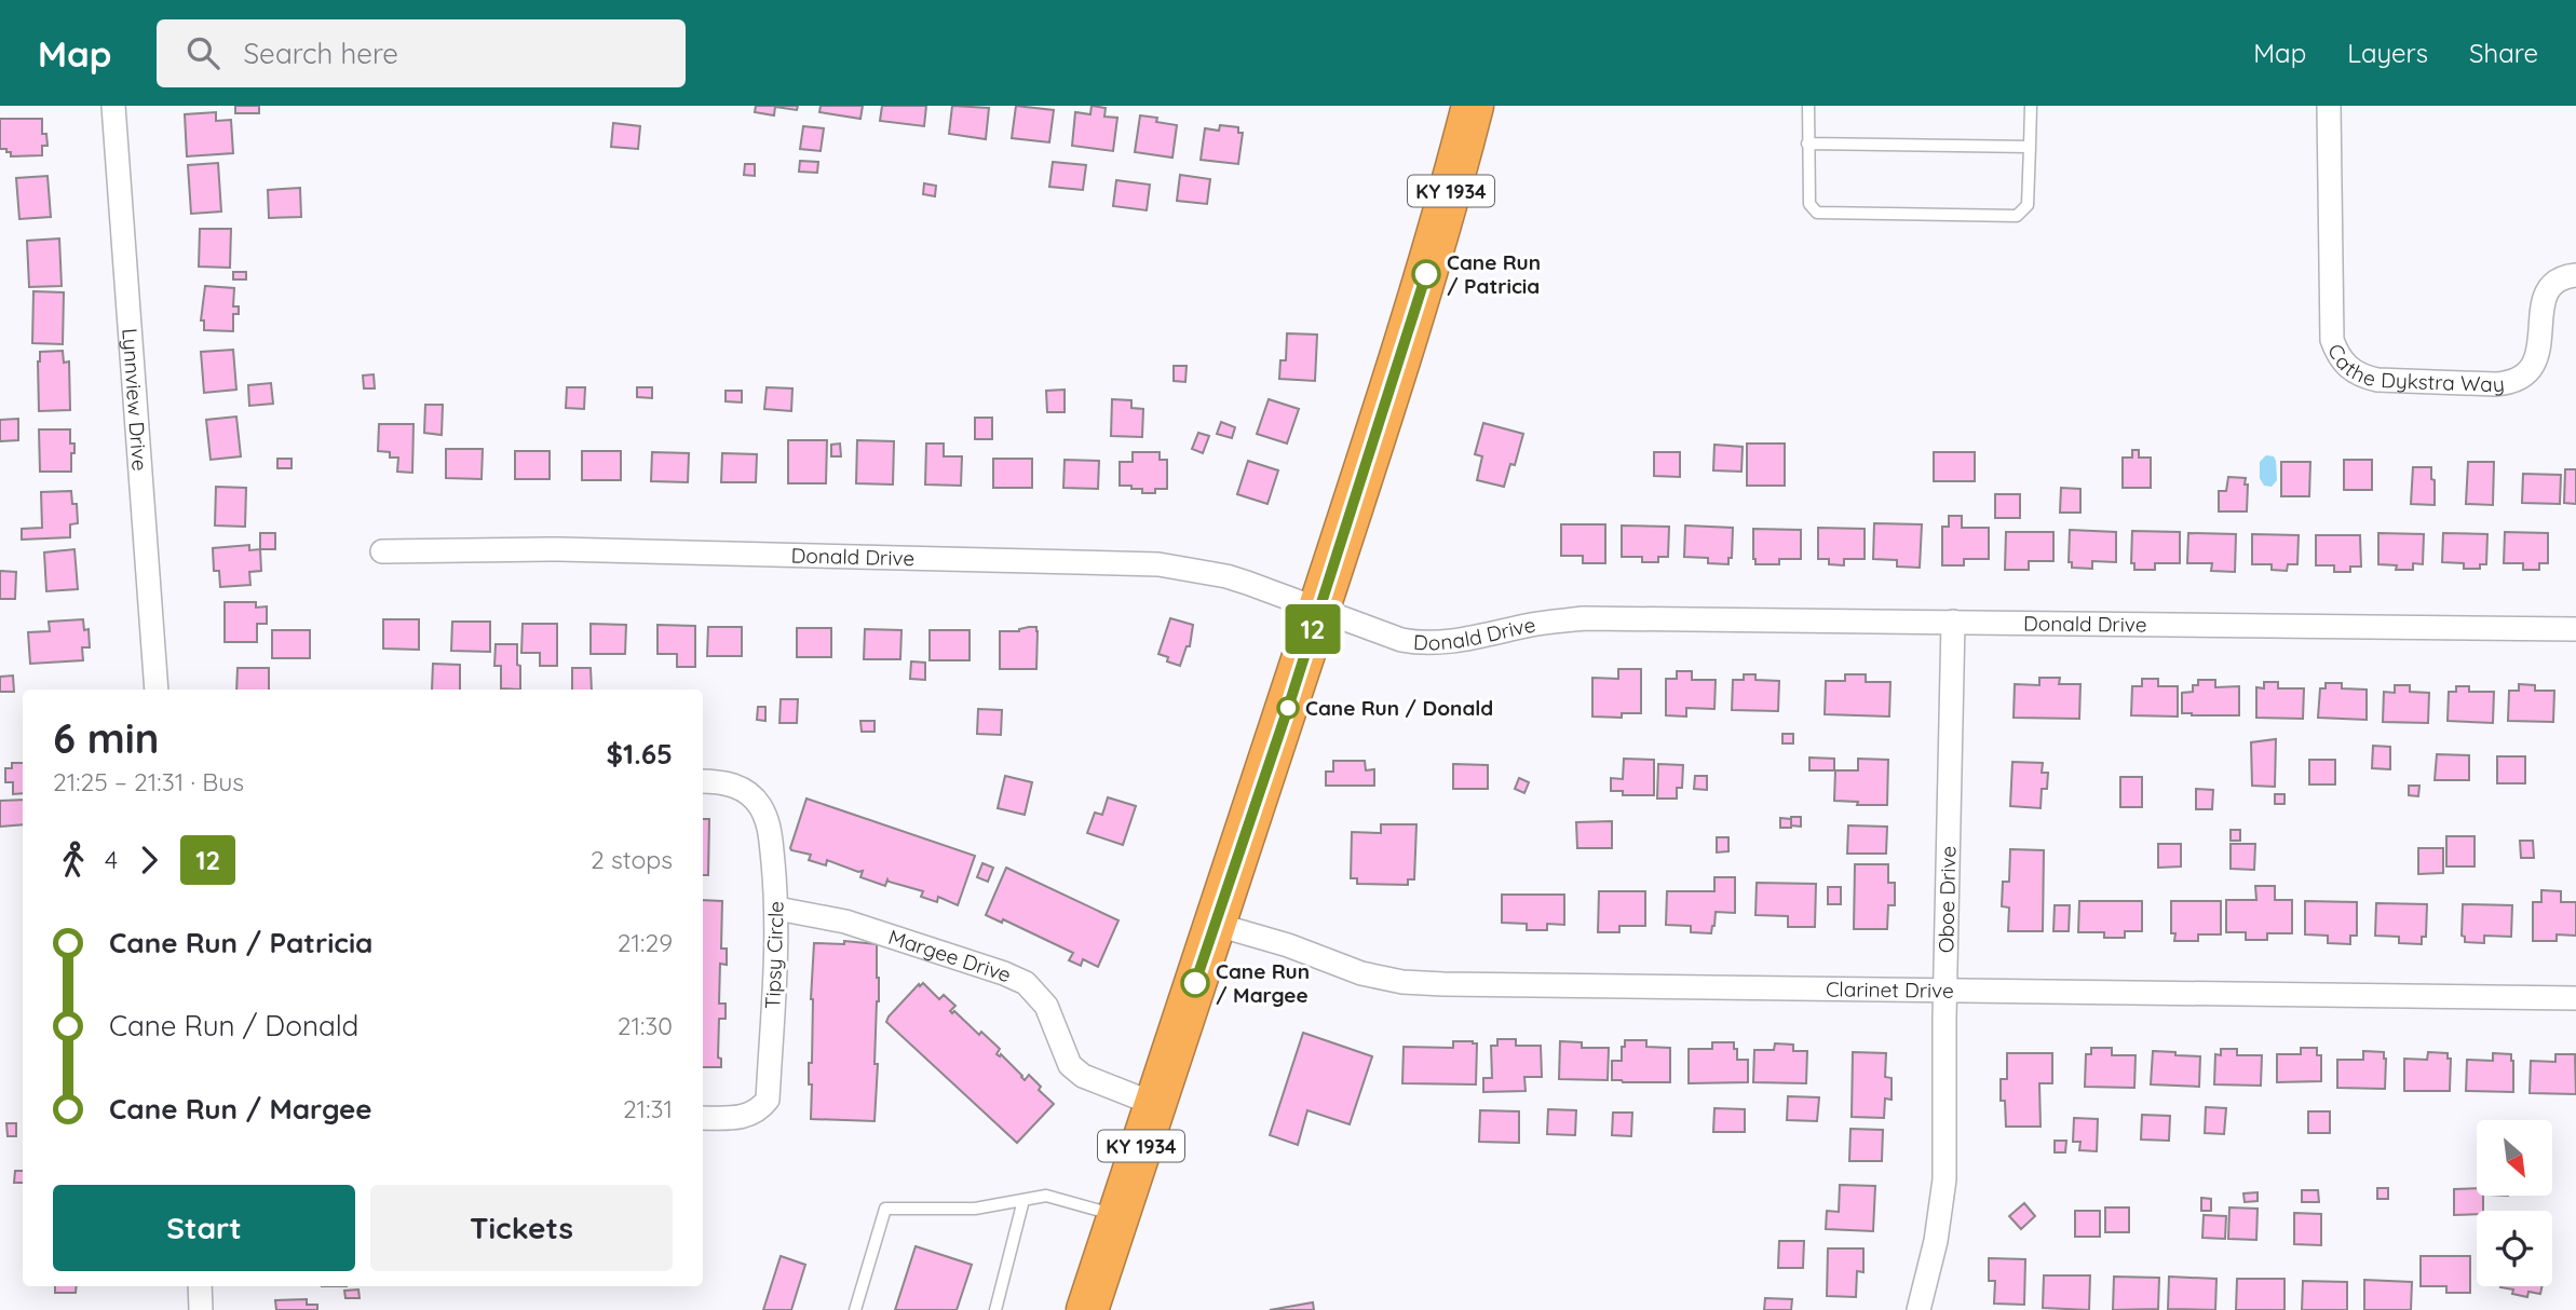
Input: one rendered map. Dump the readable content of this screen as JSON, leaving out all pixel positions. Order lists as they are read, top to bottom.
{
  "streets": {
    "highway": ["KY 1934"],
    "street": [
      "Cathe Dykstra Way",
      "Lynnview Drive",
      "Donald Drive",
      "Oboe Drive",
      "Tipsy Circle",
      "Margee Drive",
      "Clarinet Drive"
    ]
  },
  "crossings": [
    ["KY 1934", "Donald Drive"],
    ["KY 1934", "Margee Drive"],
    ["KY 1934", "Clarinet Drive"],
    ["Donald Drive", "Oboe Drive"],
    ["Oboe Drive", "Clarinet Drive"],
    ["Tipsy Circle", "Margee Drive"]
  ],
  "places": ["Cane Run / Patricia", "Cane Run / Donald", "Cane Run / Margee"],
  "lines": ["bus line 12"],
  "north": "bottom right",
  "page": {
    "header": "Map",
    "search": "Search here",
    "nav": ["Map", "Layers", "Share"],
    "on_map": "12",
    "heading": ["6 min", "21:25 – 21:31 · Bus", "$1.65"],
    "legs": ["4", "12", "2 stops"],
    "list": [
      {
        "name": "Cane Run / Patricia",
        "value": "21:29"
      },
      {
        "name": "Cane Run / Donald",
        "value": "21:30"
      },
      {
        "name": "Cane Run / Margee",
        "value": "21:31"
      }
    ],
    "buttons": ["Start", "Tickets"]
  }
}
